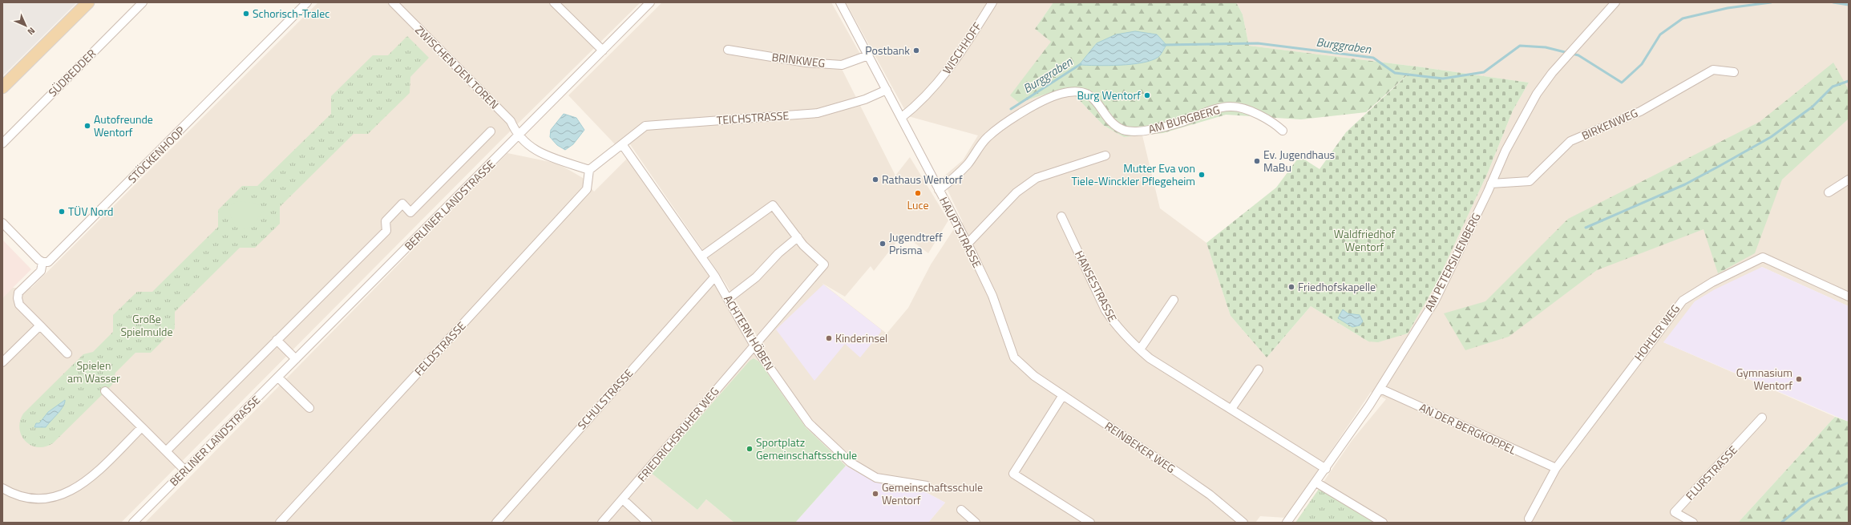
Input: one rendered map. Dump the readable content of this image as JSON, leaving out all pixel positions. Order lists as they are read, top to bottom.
{
  "streets": {
    "street": [
      "WISCHHOFF",
      "BRINKWEG",
      "ZWISCHEN DEN TOREN",
      "SÜDREDDER",
      "TEICHSTRASSE",
      "AM BURGBERG",
      "BIRKENWEG",
      "STÖCKENHOOP",
      "BERLINER LANDSTRASSE",
      "HAUPTSTRASSE",
      "AM PETERSILIENBERG",
      "HANSESTRASSE",
      "ACHTERN HÖBEN",
      "HOHLER WEG",
      "FELDSTRASSE",
      "SCHULSTRASSE",
      "AN DER BERGKOPPEL",
      "FRIEDRICHSRUHER WEG",
      "REINBEKER WEG",
      "FLURSTRASSE"
    ]
  },
  "crossings": [
    ["WISCHHOFF", "HAUPTSTRASSE"],
    ["BRINKWEG", "HAUPTSTRASSE"],
    ["ZWISCHEN DEN TOREN", "TEICHSTRASSE"],
    ["ZWISCHEN DEN TOREN", "BERLINER LANDSTRASSE"],
    ["ZWISCHEN DEN TOREN", "FELDSTRASSE"],
    ["TEICHSTRASSE", "HAUPTSTRASSE"],
    ["TEICHSTRASSE", "ACHTERN HÖBEN"],
    ["TEICHSTRASSE", "FELDSTRASSE"],
    ["AM BURGBERG", "HAUPTSTRASSE"],
    ["BIRKENWEG", "AM PETERSILIENBERG"],
    ["HAUPTSTRASSE", "REINBEKER WEG"],
    ["AM PETERSILIENBERG", "HANSESTRASSE"],
    ["AM PETERSILIENBERG", "AN DER BERGKOPPEL"],
    ["ACHTERN HÖBEN", "SCHULSTRASSE"],
    ["ACHTERN HÖBEN", "FRIEDRICHSRUHER WEG"],
    ["HOHLER WEG", "AN DER BERGKOPPEL"]
  ],
  "water": ["Burggraben"],
  "parks": ["Waldfriedhof Wentorf", "Große Spielmulde", "Spielen am Wasser"],
  "places": [
    "Schorisch-Tralec",
    "Postbank",
    "Burg Wentorf",
    "Autofreunde Wentorf",
    "Ev. Jugendhaus MaBu",
    "Mutter Eva von Tiele-Winckler Pflegeheim",
    "Rathaus Wentorf",
    "Luce",
    "TÜV Nord",
    "Jugendtreff Prisma",
    "Friedhofskapelle",
    "Kinderinsel",
    "Gymnasium Wentorf",
    "Sportplatz Gemeinschaftsschule",
    "Gemeinschaftsschule Wentorf"
  ],
  "north": "bottom right"
}
